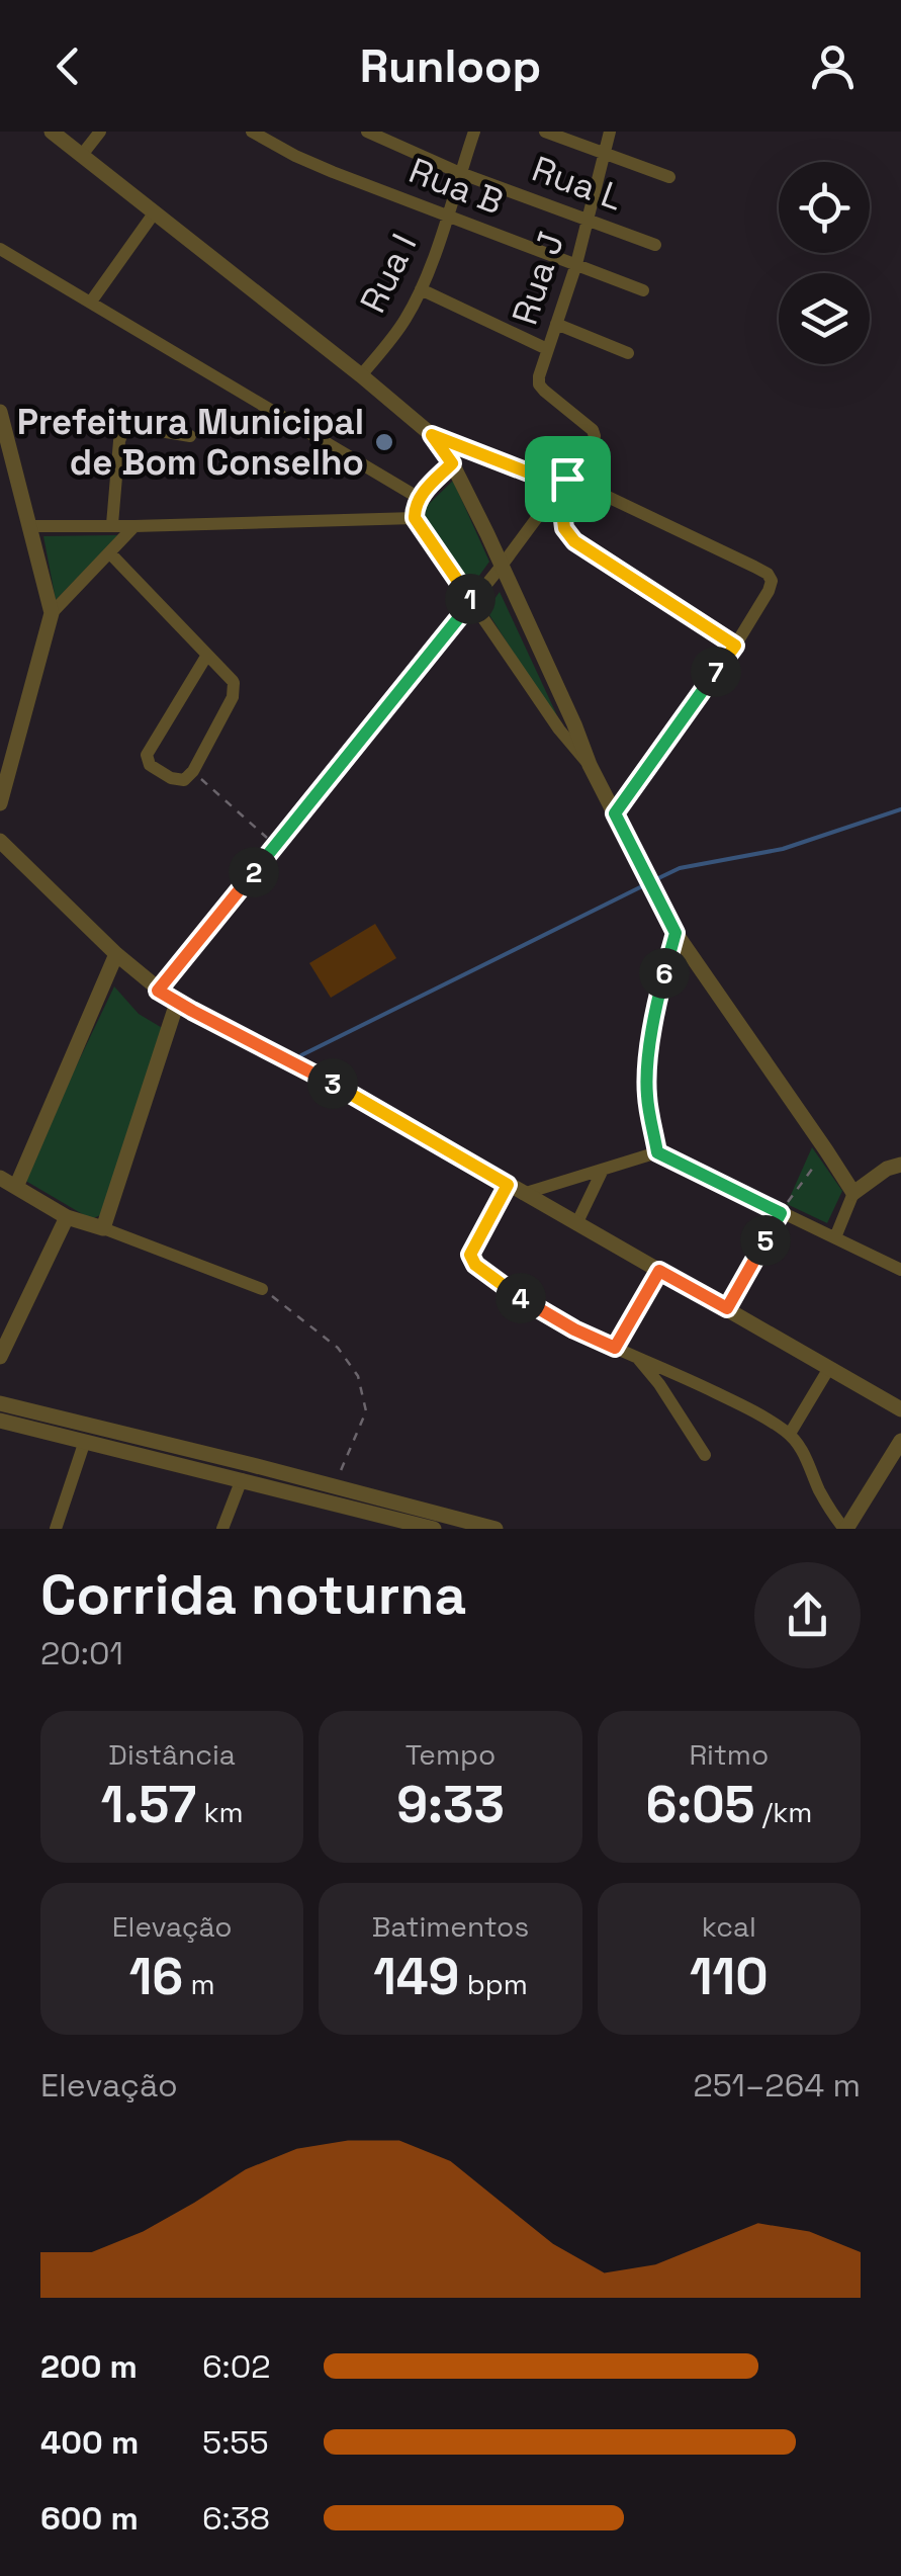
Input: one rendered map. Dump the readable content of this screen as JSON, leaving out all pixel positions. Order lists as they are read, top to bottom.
{
  "streets": {
    "street": [
      "Rua L",
      "Rua B",
      "Rua I",
      "Rua J"
    ]
  },
  "crossings": [
    ["Rua L", "Rua I"],
    ["Rua L", "Rua J"],
    ["Rua B", "Rua I"],
    ["Rua B", "Rua J"]
  ],
  "places": ["Prefeitura Municipal de Bom Conselho"],
  "page": {
    "header": "Runloop",
    "pins": [
      "1",
      "7",
      "2",
      "6",
      "3",
      "5",
      "4"
    ],
    "heading": ["Corrida noturna", "20:01"],
    "stats": [
      ["Distância", "1.57 km"],
      ["Tempo", "9:33"],
      ["Ritmo", "6:05 /km"],
      ["Elevação", "16 m"],
      ["Batimentos", "149 bpm"],
      ["kcal", "110"]
    ],
    "chart": ["Elevação", "251–264 m"],
    "list": [
      {
        "name": "200 m",
        "note": "6:02"
      },
      {
        "name": "400 m",
        "note": "5:55"
      },
      {
        "name": "600 m",
        "note": "6:38"
      }
    ]
  }
}
